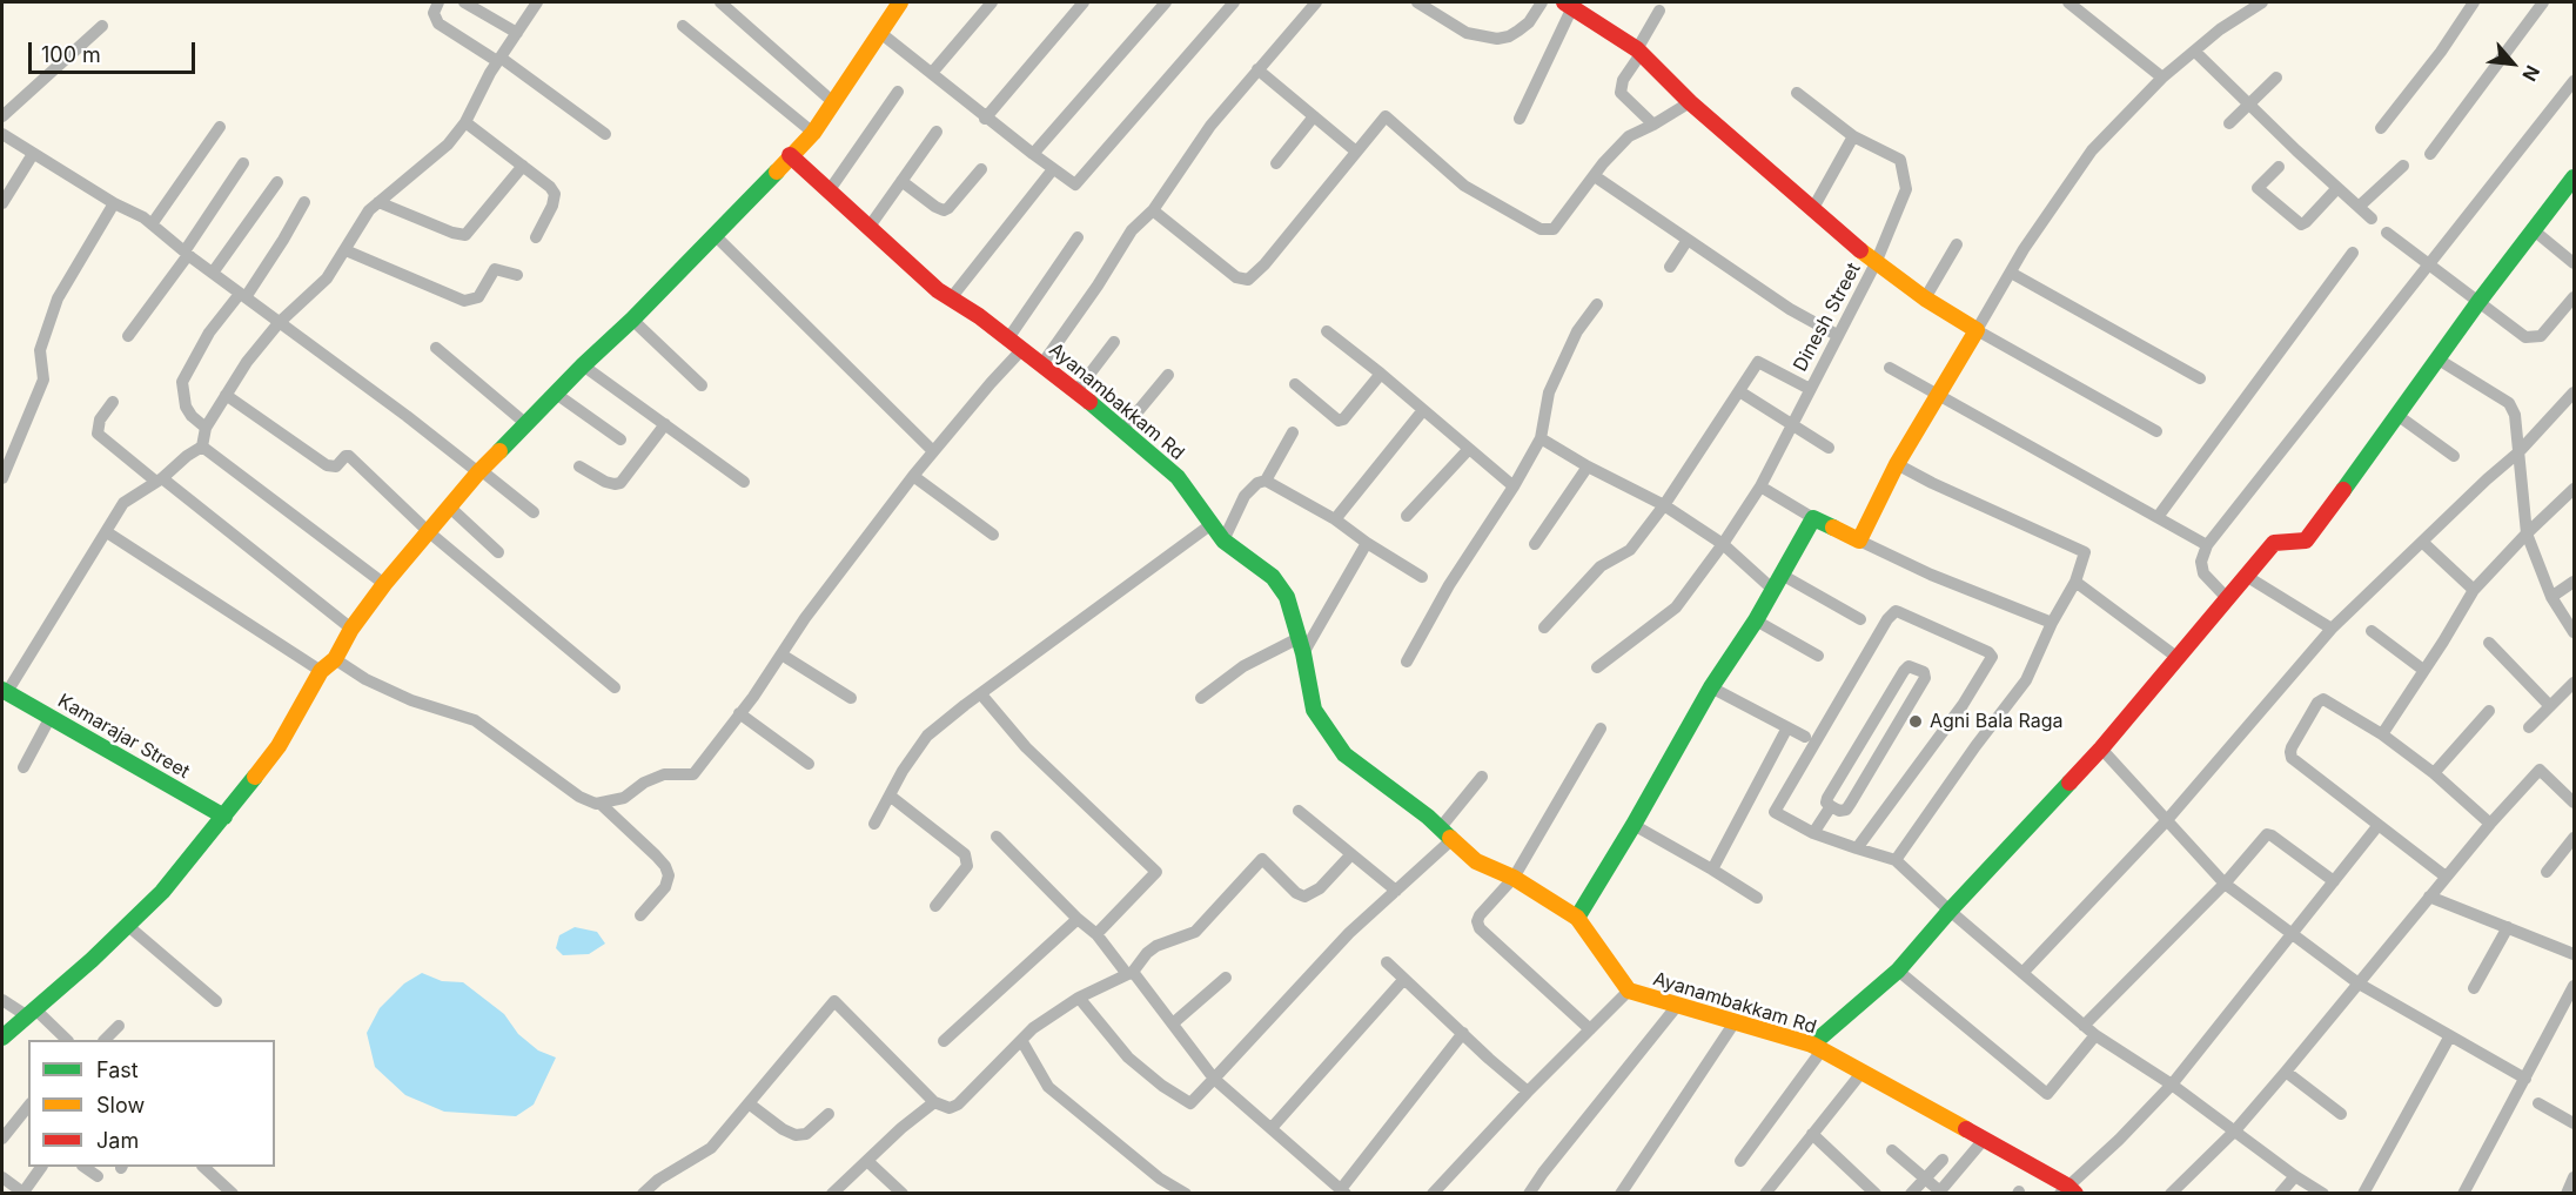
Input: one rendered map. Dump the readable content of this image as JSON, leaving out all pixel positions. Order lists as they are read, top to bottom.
{
  "streets": {
    "street": ["Dinesh Street", "Ayanambakkam Rd", "Kamarajar Street"]
  },
  "places": ["Agni Bala Raga"],
  "legend": ["Fast", "Slow", "Jam"],
  "scale_bar": "100 m",
  "north": "bottom right"
}
